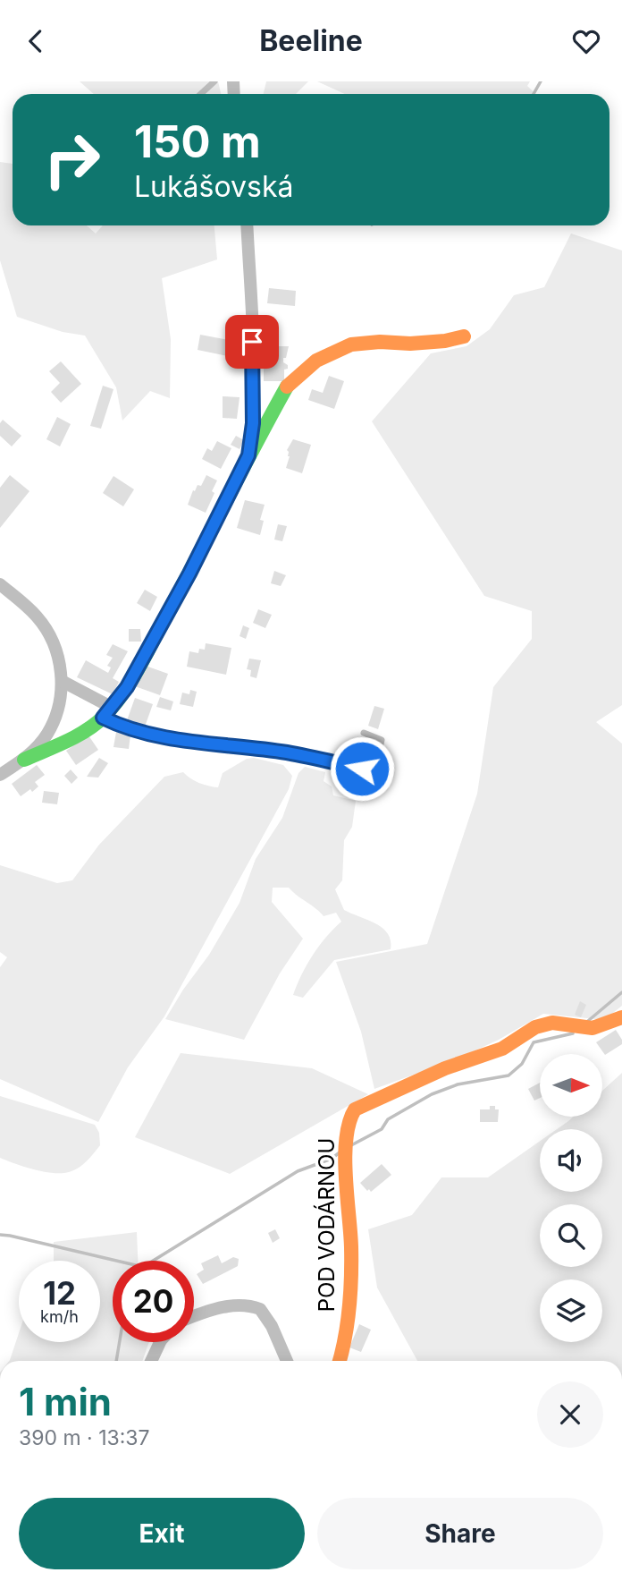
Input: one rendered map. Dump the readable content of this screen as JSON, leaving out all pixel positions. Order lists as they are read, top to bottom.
{
  "streets": {
    "street": ["POD VODÁRNOU"]
  },
  "north": "right",
  "page": {
    "header": "Beeline",
    "turn": ["150 m", "Lukášovská"],
    "speed": "12 km/h",
    "limit": "20",
    "heading": ["1 min", "390 m · 13:37"],
    "buttons": ["Exit", "Share"]
  }
}
